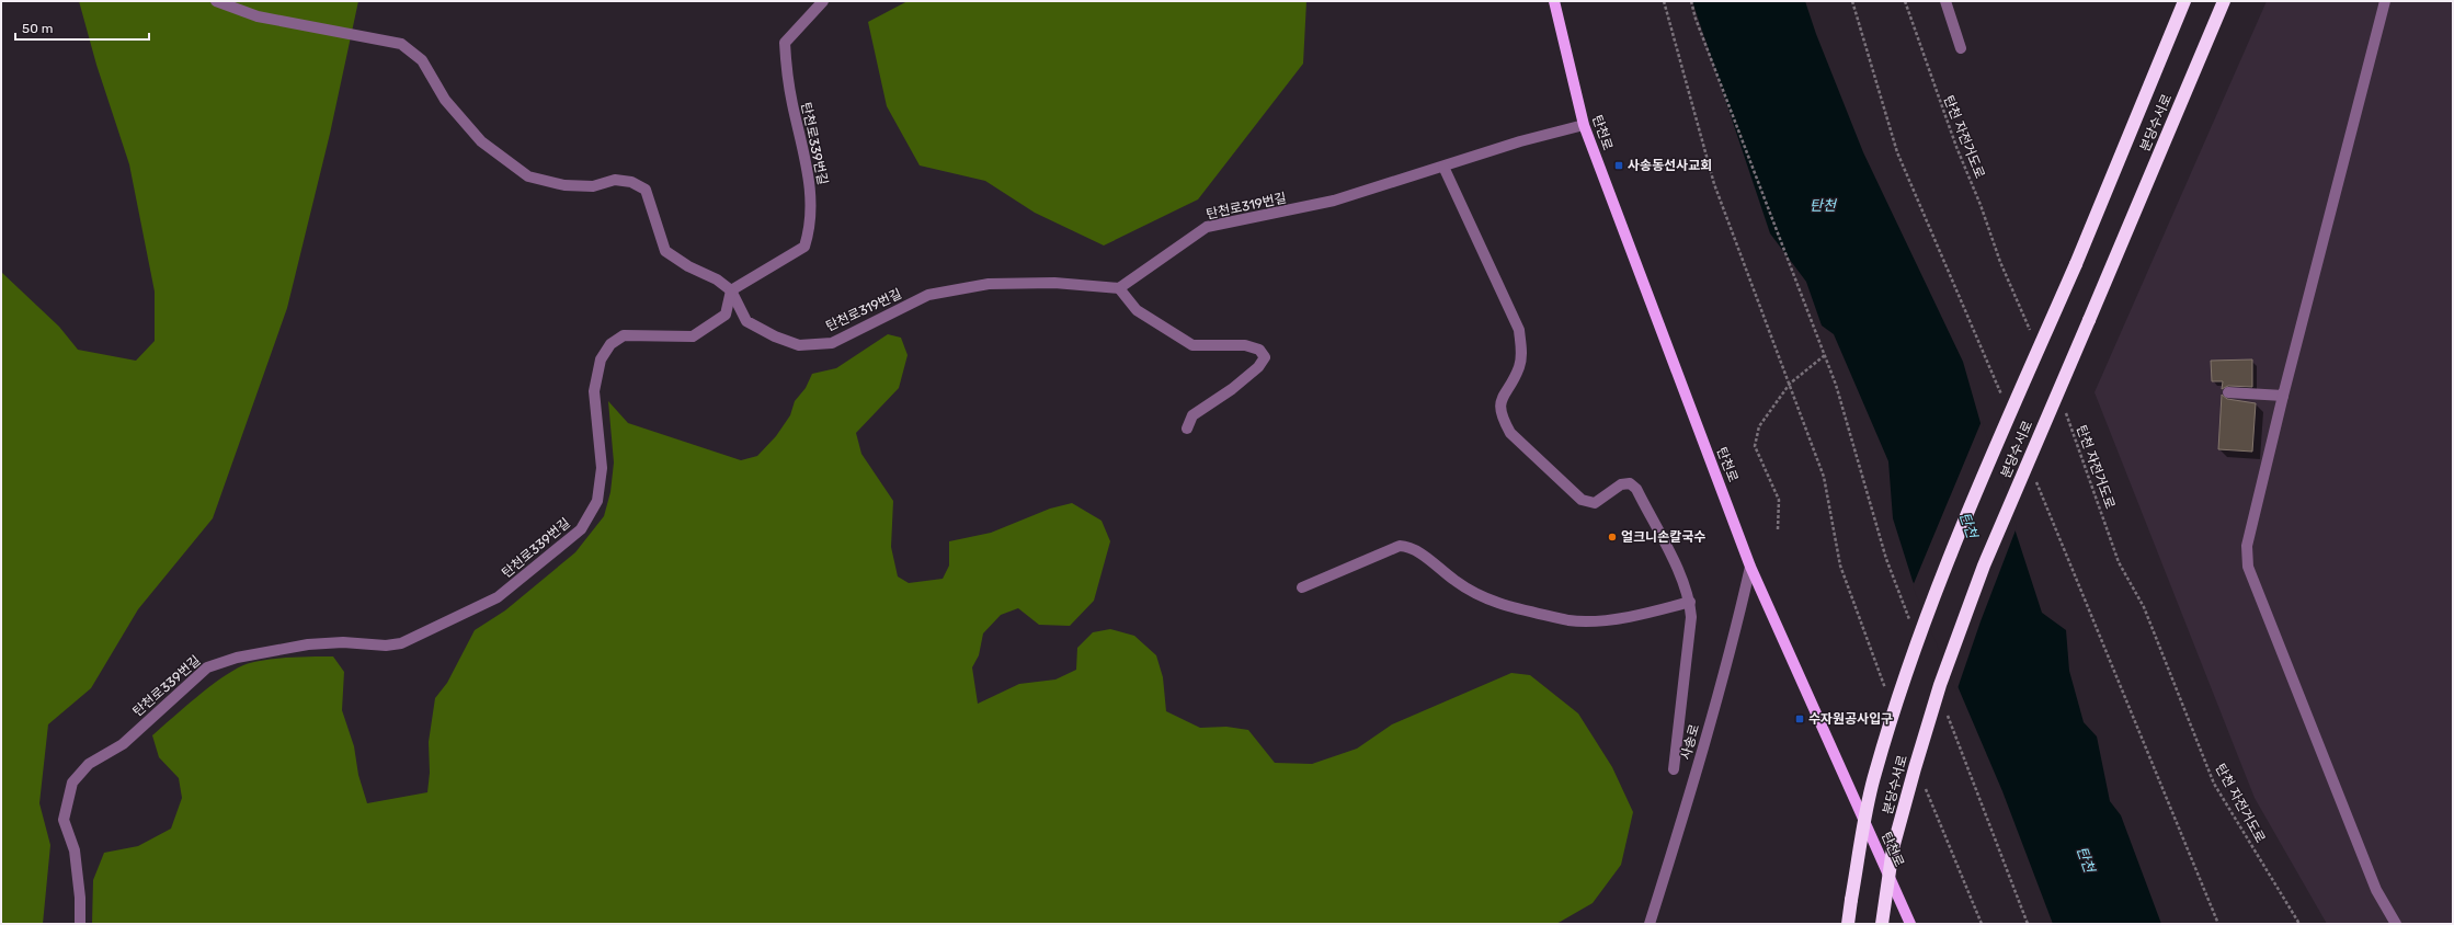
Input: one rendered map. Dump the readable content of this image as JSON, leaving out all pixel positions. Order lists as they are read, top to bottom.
{
  "streets": {
    "highway": ["분당수서로"],
    "main road": ["탄천로"],
    "street": ["탄천로339번길", "탄천로319번길", "사송로"],
    "path": ["탄천 자전거도로"]
  },
  "crossings": [
    ["탄천로", "탄천로319번길"],
    ["탄천로", "사송로"],
    ["탄천로339번길", "탄천로319번길"]
  ],
  "water": ["탄천"],
  "places": {
    "transit": ["사송동선사교회", "수자원공사입구"],
    "other": ["얼크니손칼국수"]
  },
  "scale_bar": "50 m"
}
